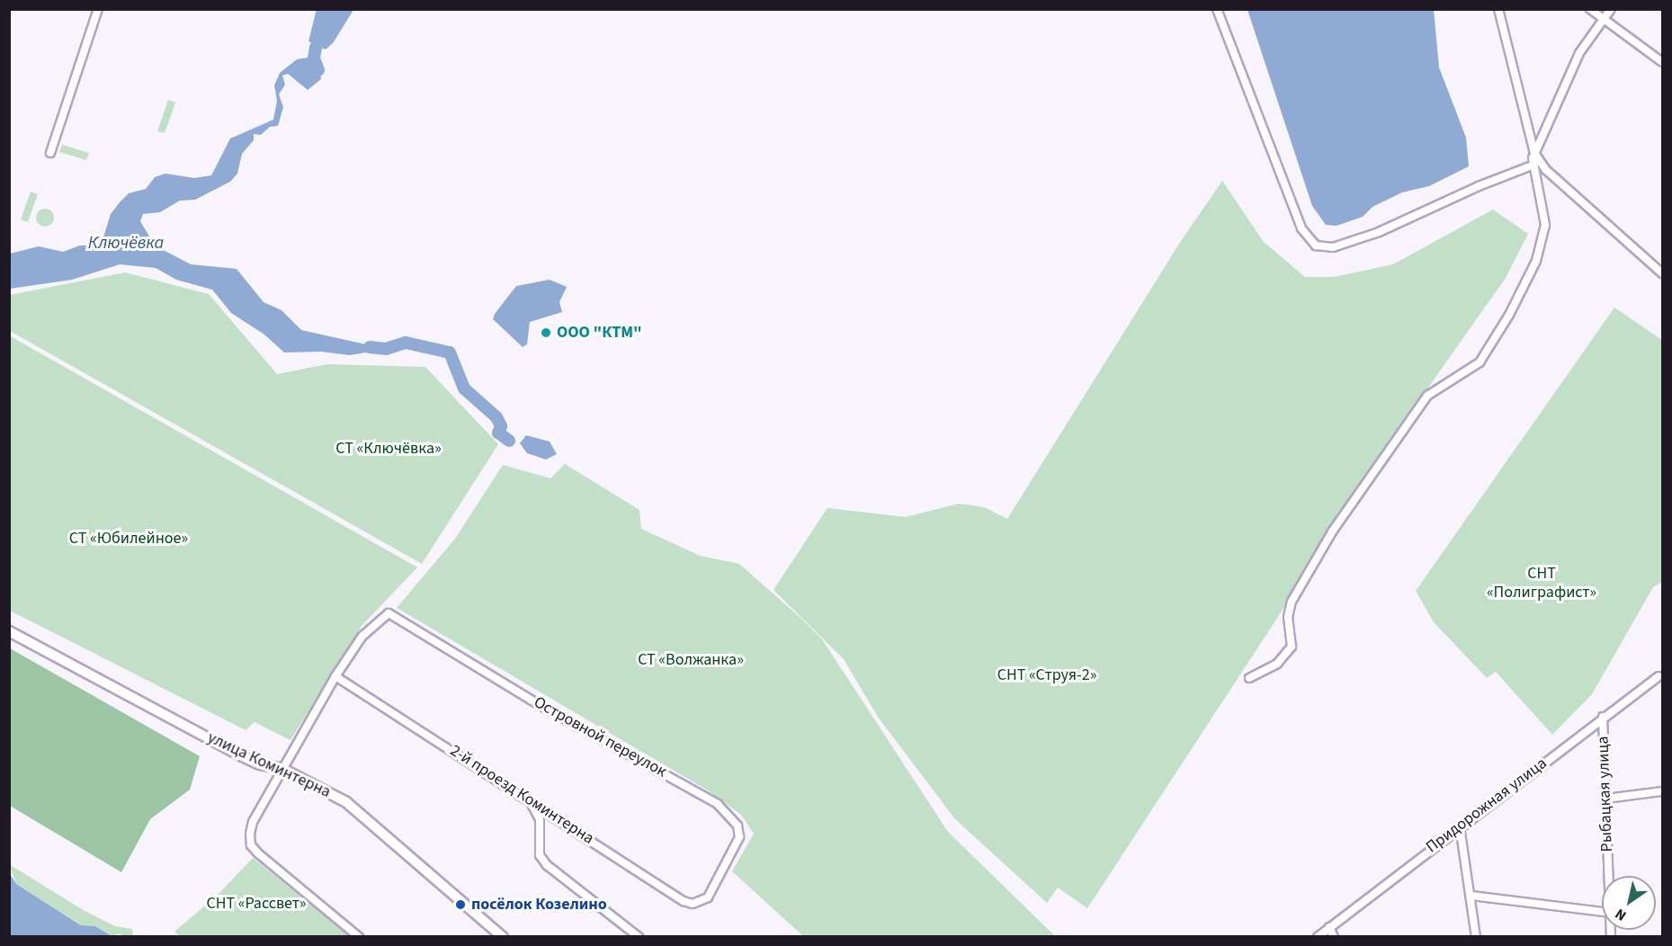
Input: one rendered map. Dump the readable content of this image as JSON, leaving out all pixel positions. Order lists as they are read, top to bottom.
{
  "streets": {
    "street": [
      "Островной переулок",
      "улица Коминтерна",
      "Рыбацкая улица",
      "2-й проезд Коминтерна",
      "Придорожная улица"
    ]
  },
  "crossings": [
    ["Островной переулок", "2-й проезд Коминтерна"],
    ["Рыбацкая улица", "Придорожная улица"]
  ],
  "water": ["Ключёвка"],
  "parks": [
    "СТ «Ключёвка»",
    "СТ «Юбилейное»",
    "СНТ «Полиграфист»",
    "СТ «Волжанка»",
    "СНТ «Струя-2»",
    "СНТ «Рассвет»"
  ],
  "places": ["ООО \"КТМ\"", "посёлок Козелино"],
  "north": "bottom left"
}
